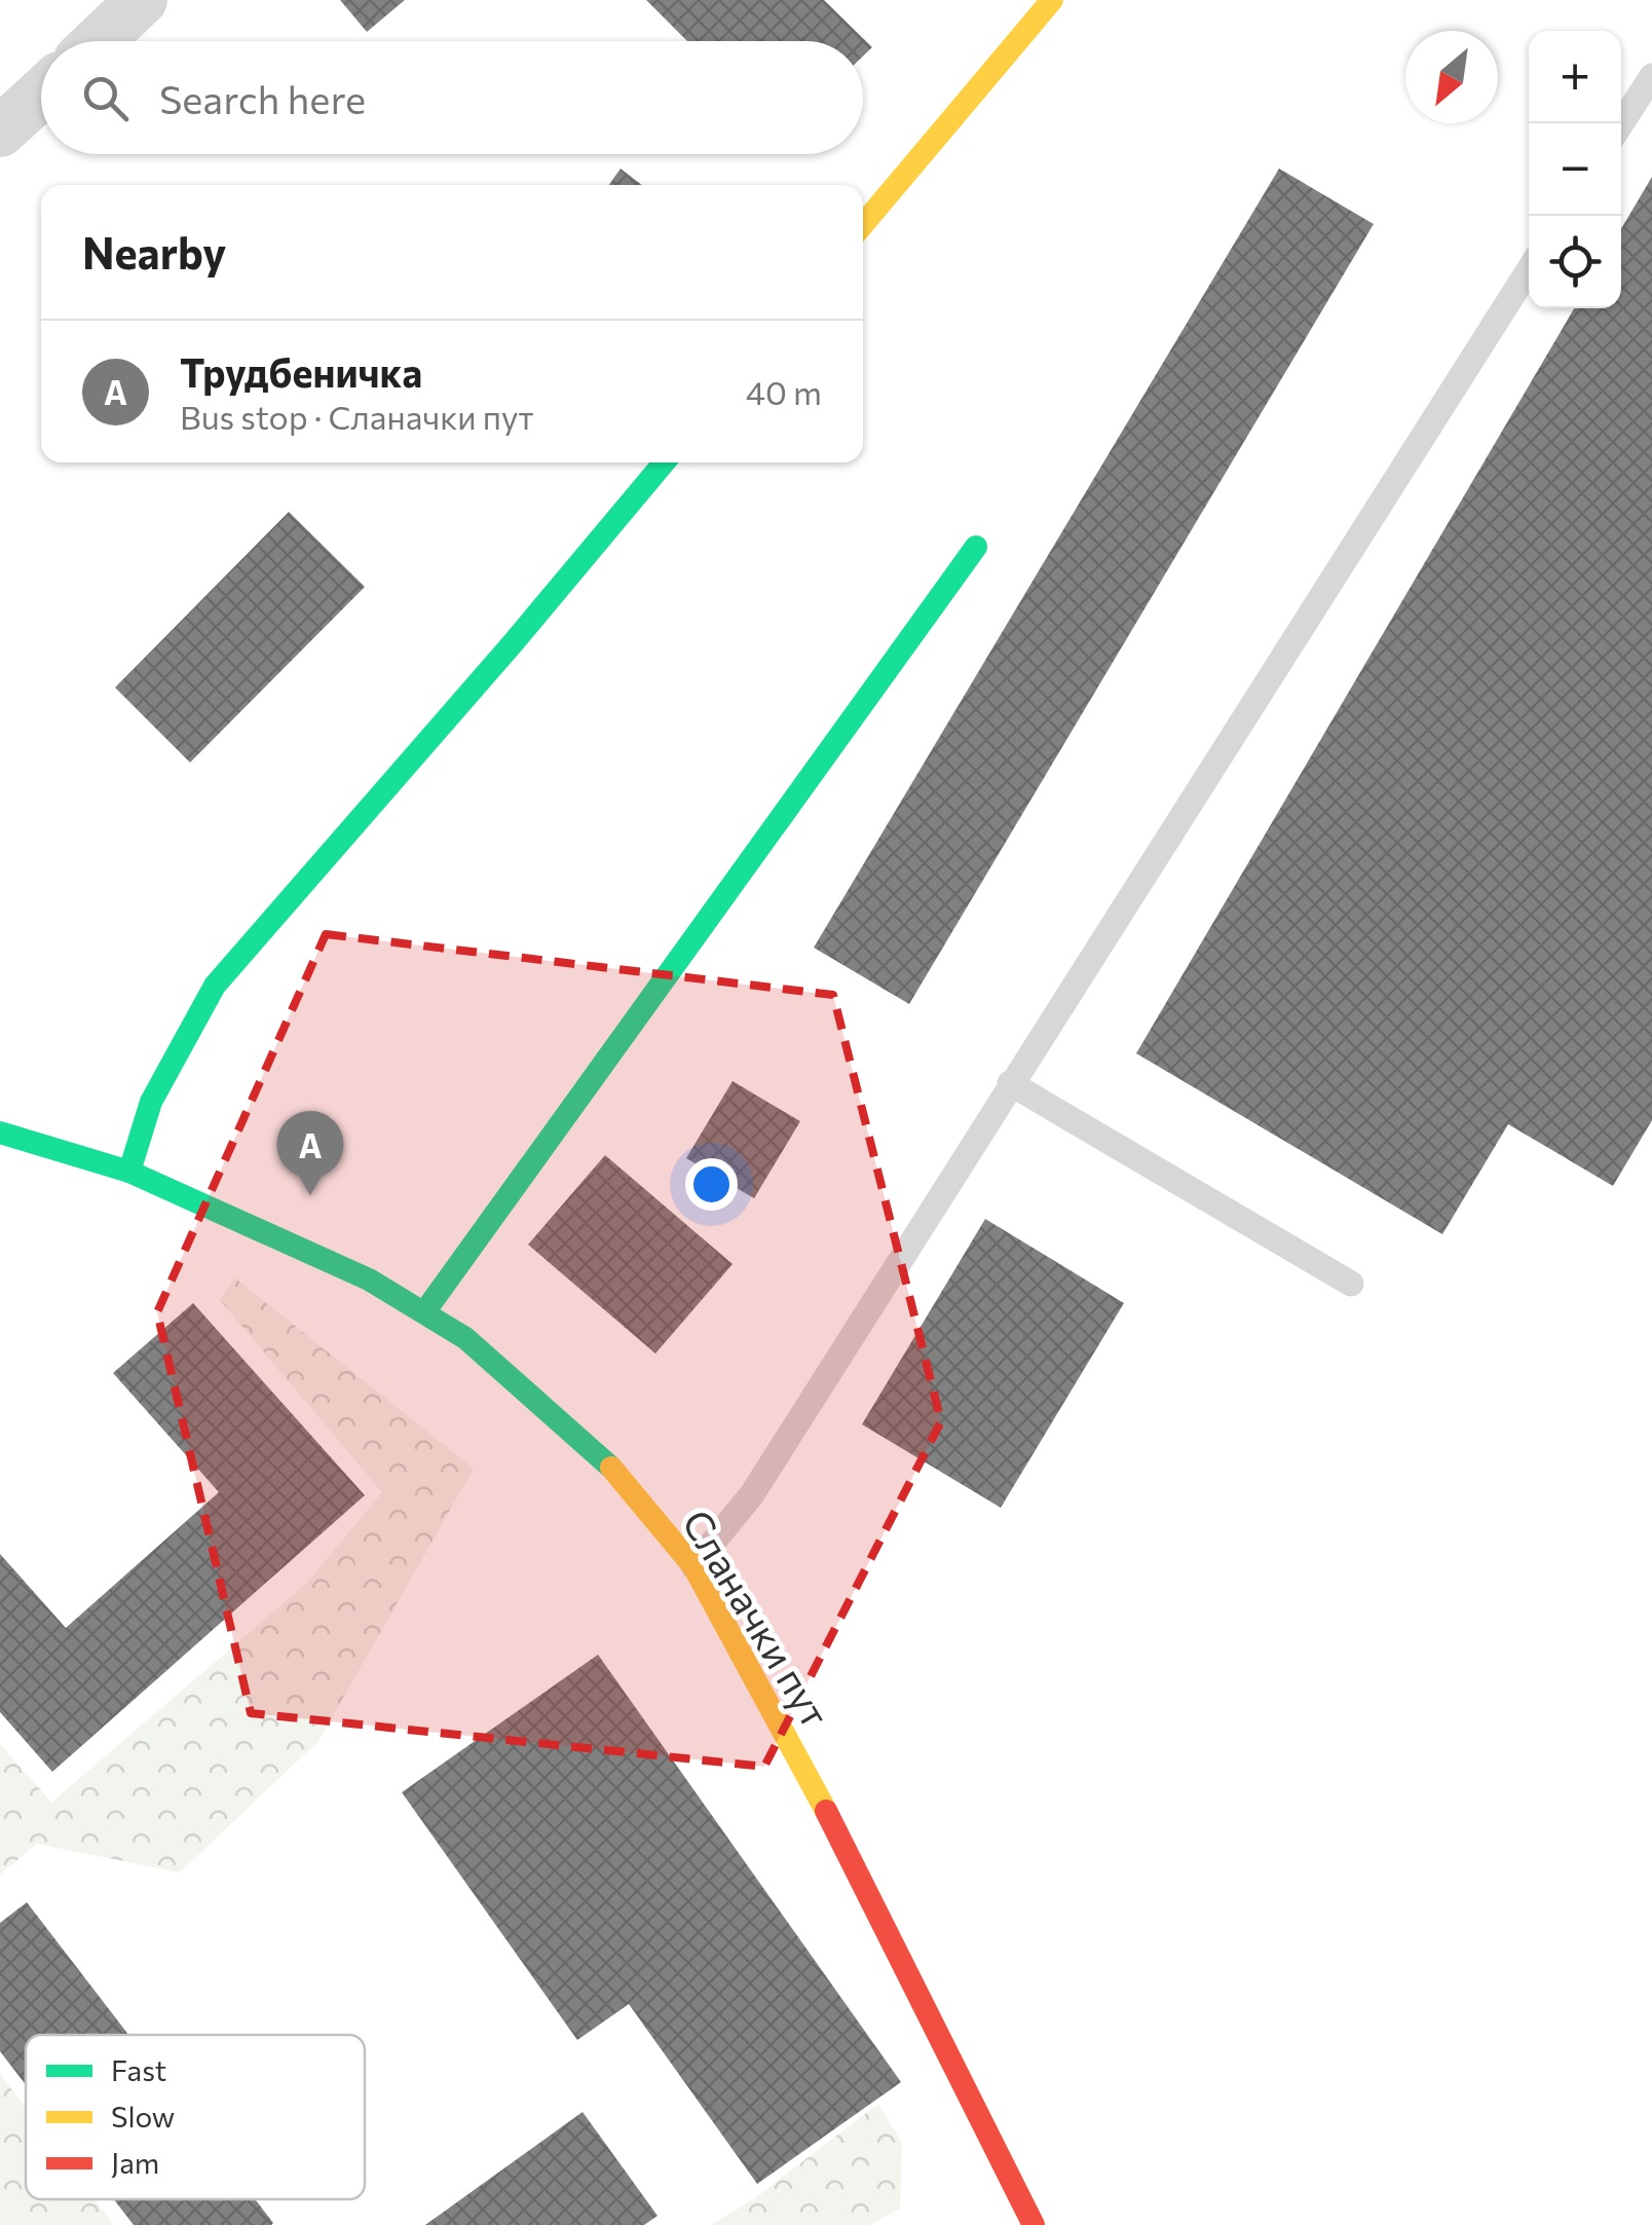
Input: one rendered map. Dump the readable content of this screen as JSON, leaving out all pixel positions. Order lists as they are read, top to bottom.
{
  "streets": {
    "street": ["Сланачки пут"]
  },
  "legend": ["Fast", "Slow", "Jam"],
  "north": "bottom left",
  "page": {
    "map_buttons": ["+", "−"],
    "search": "Search here",
    "heading": "Nearby",
    "list": [
      {
        "mark": "A",
        "name": "Трудбеничка",
        "note": "Bus stop · Сланачки пут",
        "value": "40 m"
      }
    ],
    "pins": "A"
  }
}
